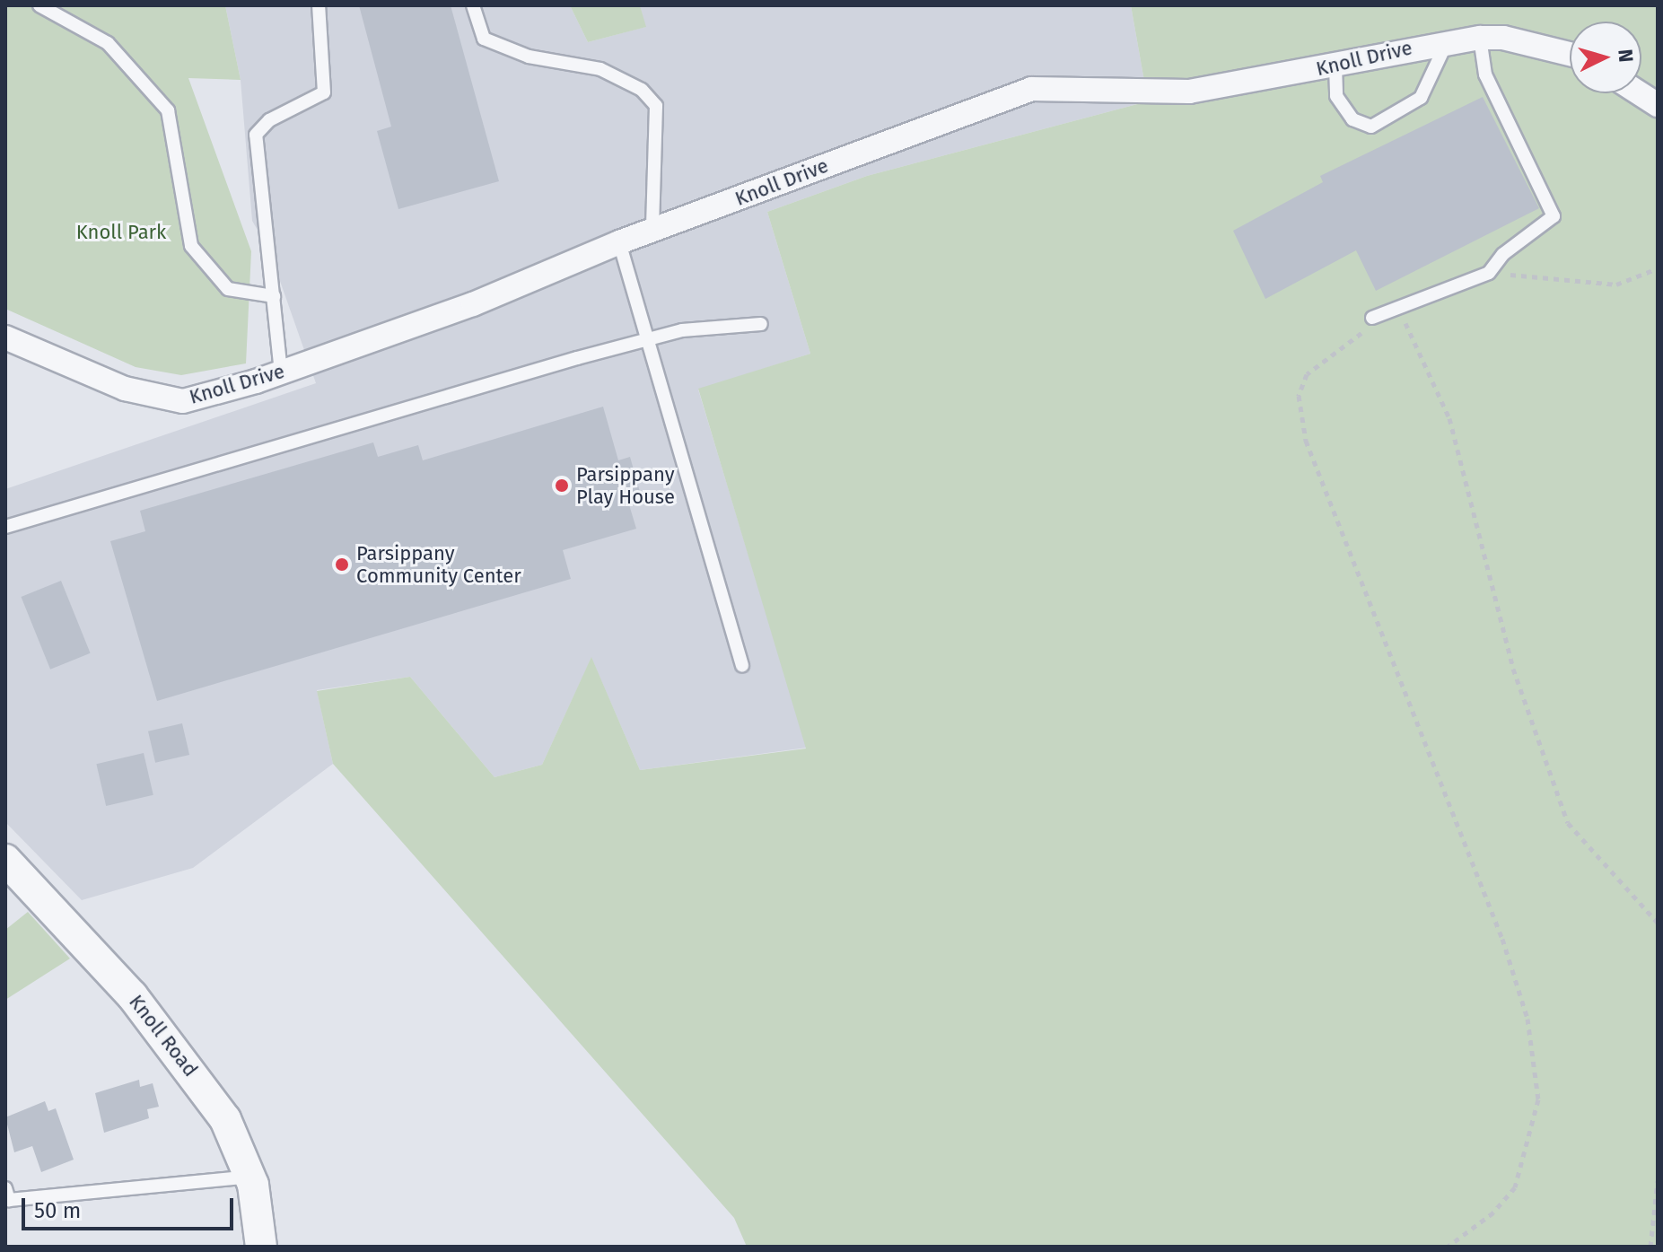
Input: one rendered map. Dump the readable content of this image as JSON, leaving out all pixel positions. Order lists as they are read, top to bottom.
{
  "streets": {
    "street": ["Knoll Drive", "Knoll Road"]
  },
  "parks": ["Knoll Park"],
  "places": ["Parsippany Play House", "Parsippany Community Center"],
  "scale_bar": "50 m",
  "north": "right"
}
